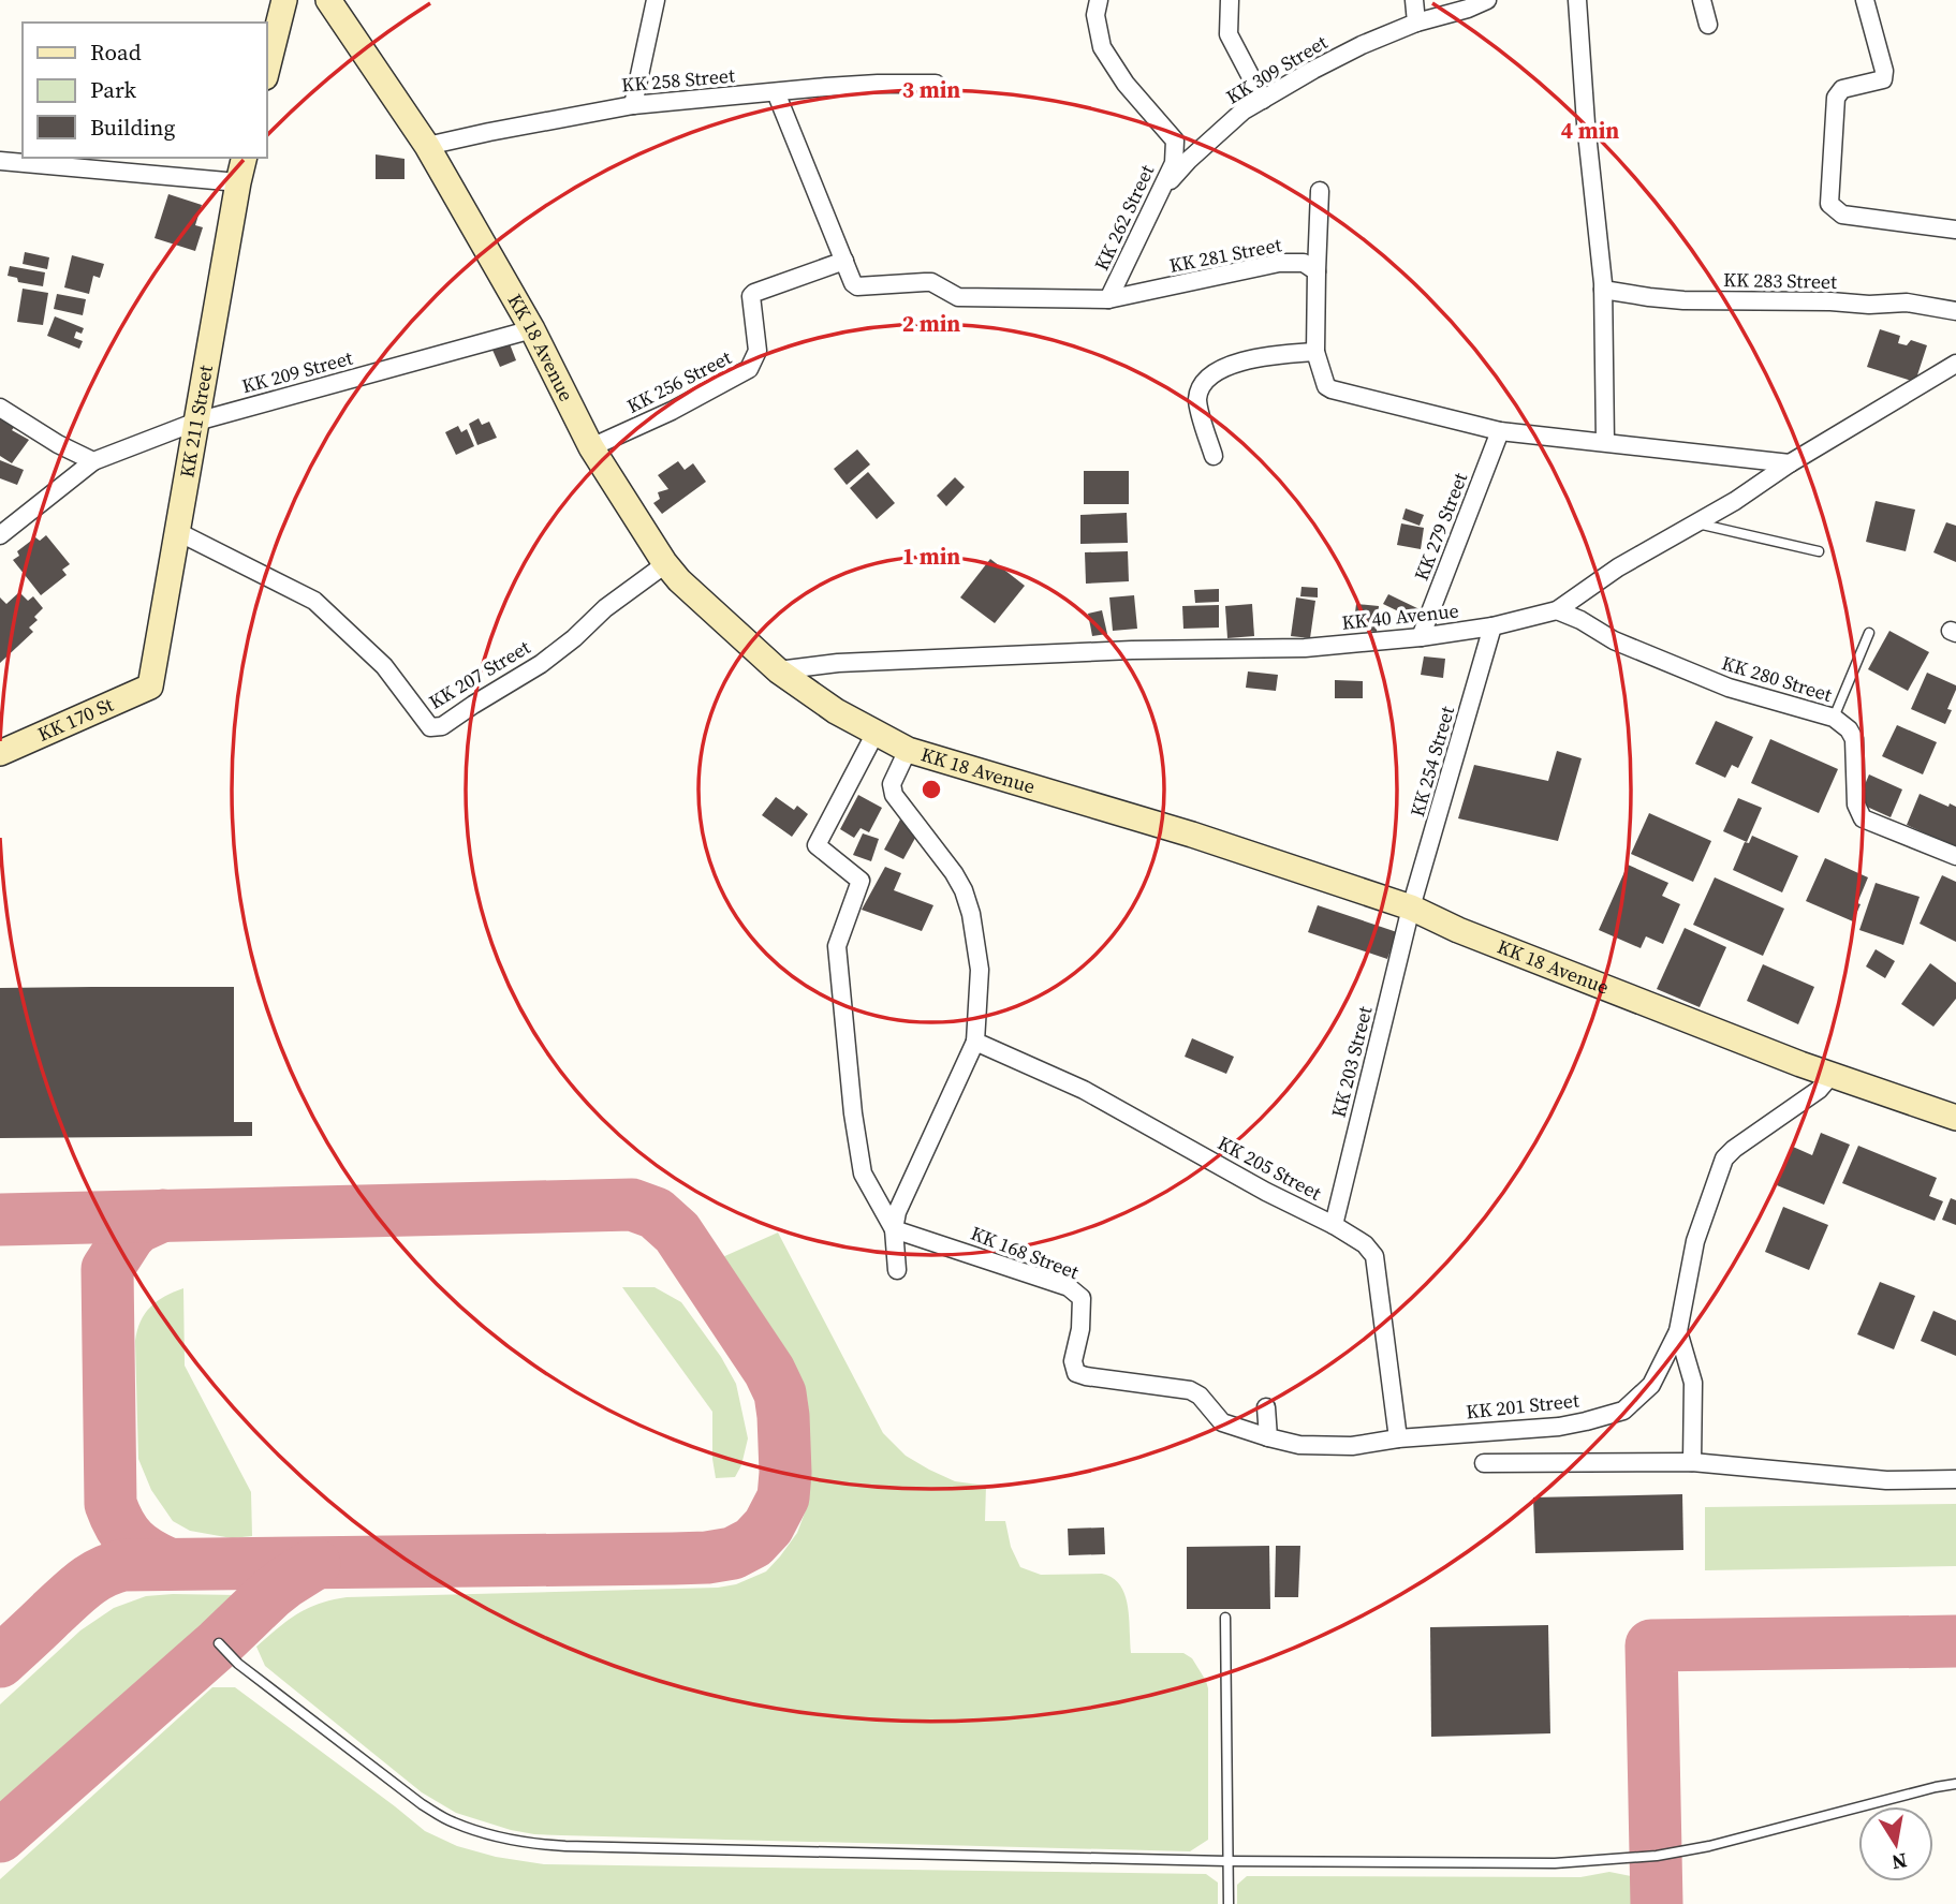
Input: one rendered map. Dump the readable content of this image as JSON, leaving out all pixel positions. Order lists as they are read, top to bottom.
{
  "streets": {
    "main road": ["KK 18 Avenue", "KK 211 Street", "KK 170 St"],
    "street": [
      "KK 309 Street",
      "KK 258 Street",
      "KK 262 Street",
      "KK 281 Street",
      "KK 283 Street",
      "KK 209 Street",
      "KK 256 Street",
      "KK 279 Street",
      "KK 40 Avenue",
      "KK 207 Street",
      "KK 280 Street",
      "KK 254 Street",
      "KK 203 Street",
      "KK 205 Street",
      "KK 168 Street",
      "KK 201 Street"
    ]
  },
  "crossings": [
    ["KK 309 Street", "KK 262 Street"],
    ["KK 258 Street", "KK 281 Street"],
    ["KK 258 Street", "KK 18 Avenue"],
    ["KK 262 Street", "KK 281 Street"],
    ["KK 281 Street", "KK 256 Street"],
    ["KK 18 Avenue", "KK 209 Street"],
    ["KK 18 Avenue", "KK 256 Street"],
    ["KK 18 Avenue", "KK 40 Avenue"],
    ["KK 18 Avenue", "KK 207 Street"],
    ["KK 18 Avenue", "KK 254 Street"],
    ["KK 18 Avenue", "KK 203 Street"],
    ["KK 18 Avenue", "KK 201 Street"],
    ["KK 209 Street", "KK 211 Street"],
    ["KK 211 Street", "KK 207 Street"],
    ["KK 211 Street", "KK 170 St"],
    ["KK 279 Street", "KK 40 Avenue"],
    ["KK 40 Avenue", "KK 280 Street"],
    ["KK 40 Avenue", "KK 254 Street"],
    ["KK 254 Street", "KK 203 Street"],
    ["KK 203 Street", "KK 205 Street"],
    ["KK 205 Street", "KK 201 Street"],
    ["KK 168 Street", "KK 201 Street"]
  ],
  "legend": ["Road", "Park", "Building"],
  "north": "bottom",
  "rings": [
    "3 min",
    "4 min",
    "2 min",
    "1 min"
  ]
}
